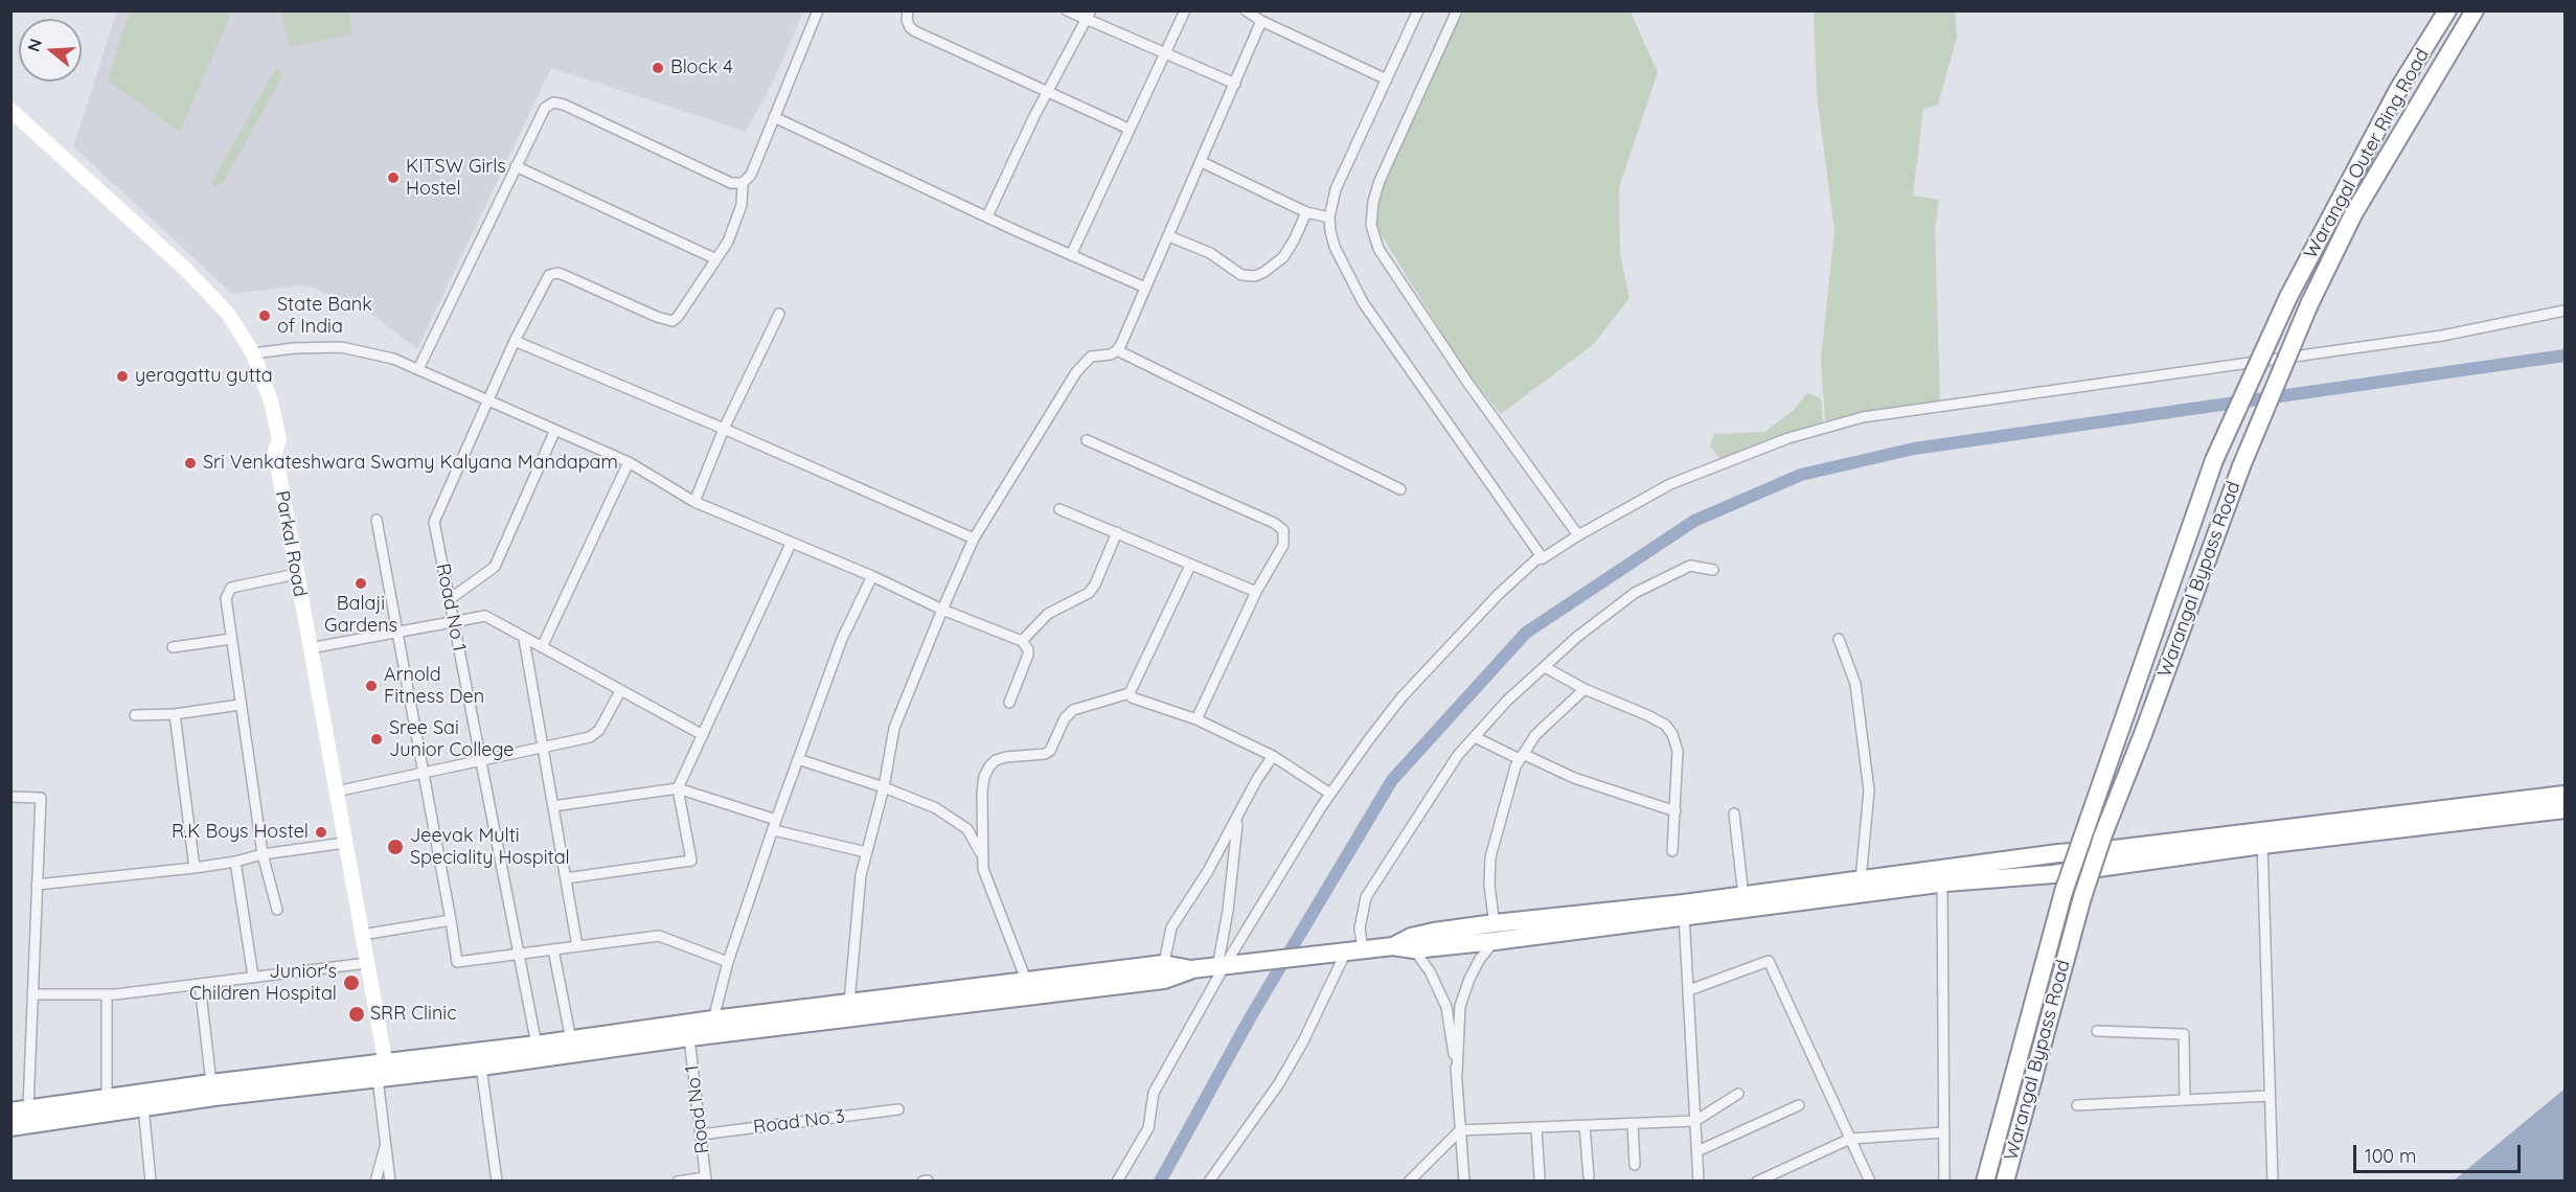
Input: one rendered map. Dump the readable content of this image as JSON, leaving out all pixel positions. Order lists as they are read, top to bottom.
{
  "streets": {
    "highway": ["Warangal Outer Ring Road", "Warangal Bypass Road"],
    "street": ["Parkal Road", "Road No 1", "Road No 3"]
  },
  "crossings": [
    ["Warangal Outer Ring Road", "Warangal Bypass Road"],
    ["Road No 1", "Road No 3"]
  ],
  "places": [
    "Block 4",
    "KITSW Girls Hostel",
    "State Bank of India",
    "yeragattu gutta",
    "Sri Venkateshwara Swamy Kalyana Mandapam",
    "Balaji Gardens",
    "Arnold Fitness Den",
    "Sree Sai Junior College",
    "R.K Boys Hostel",
    "Jeevak Multi Speciality Hospital",
    "Junior's Children Hospital",
    "SRR Clinic"
  ],
  "scale_bar": "100 m",
  "north": "left"
}
